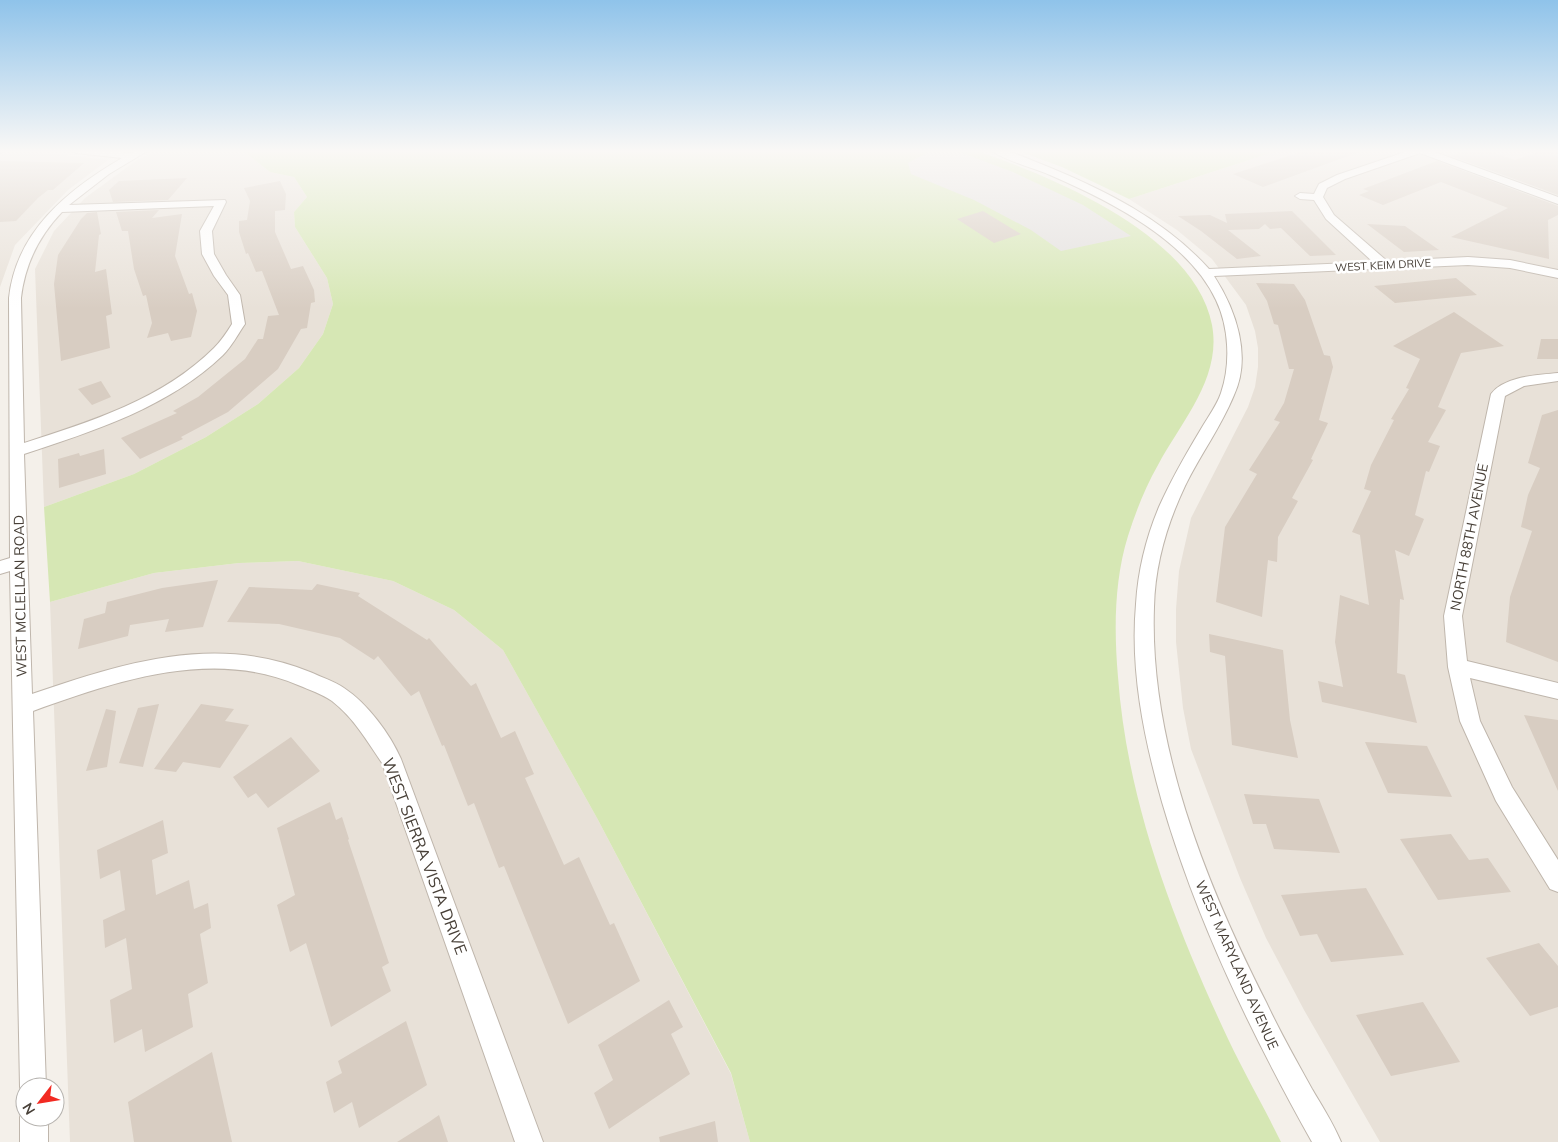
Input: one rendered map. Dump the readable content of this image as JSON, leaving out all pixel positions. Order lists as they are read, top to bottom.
{
  "streets": {
    "street": [
      "WEST KEIM DRIVE",
      "NORTH 88TH AVENUE",
      "WEST MCLELLAN ROAD",
      "WEST SIERRA VISTA DRIVE",
      "WEST MARYLAND AVENUE"
    ]
  },
  "crossings": [
    ["WEST KEIM DRIVE", "WEST MARYLAND AVENUE"],
    ["WEST MCLELLAN ROAD", "WEST SIERRA VISTA DRIVE"]
  ],
  "north": "bottom left"
}
